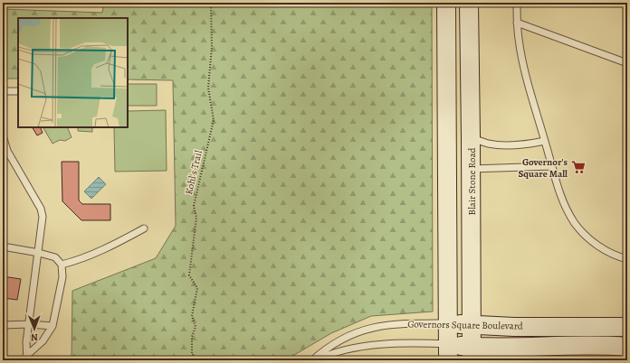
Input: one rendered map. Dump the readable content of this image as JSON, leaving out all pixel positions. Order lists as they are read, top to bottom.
{
  "streets": {
    "main road": ["Blair Stone Road", "Governors Square Boulevard"],
    "path": ["Kohl's Trail"]
  },
  "crossings": [
    ["Blair Stone Road", "Governors Square Boulevard"]
  ],
  "places": {
    "supermarket": ["Governor's Square Mall"]
  },
  "north": "bottom"
}
